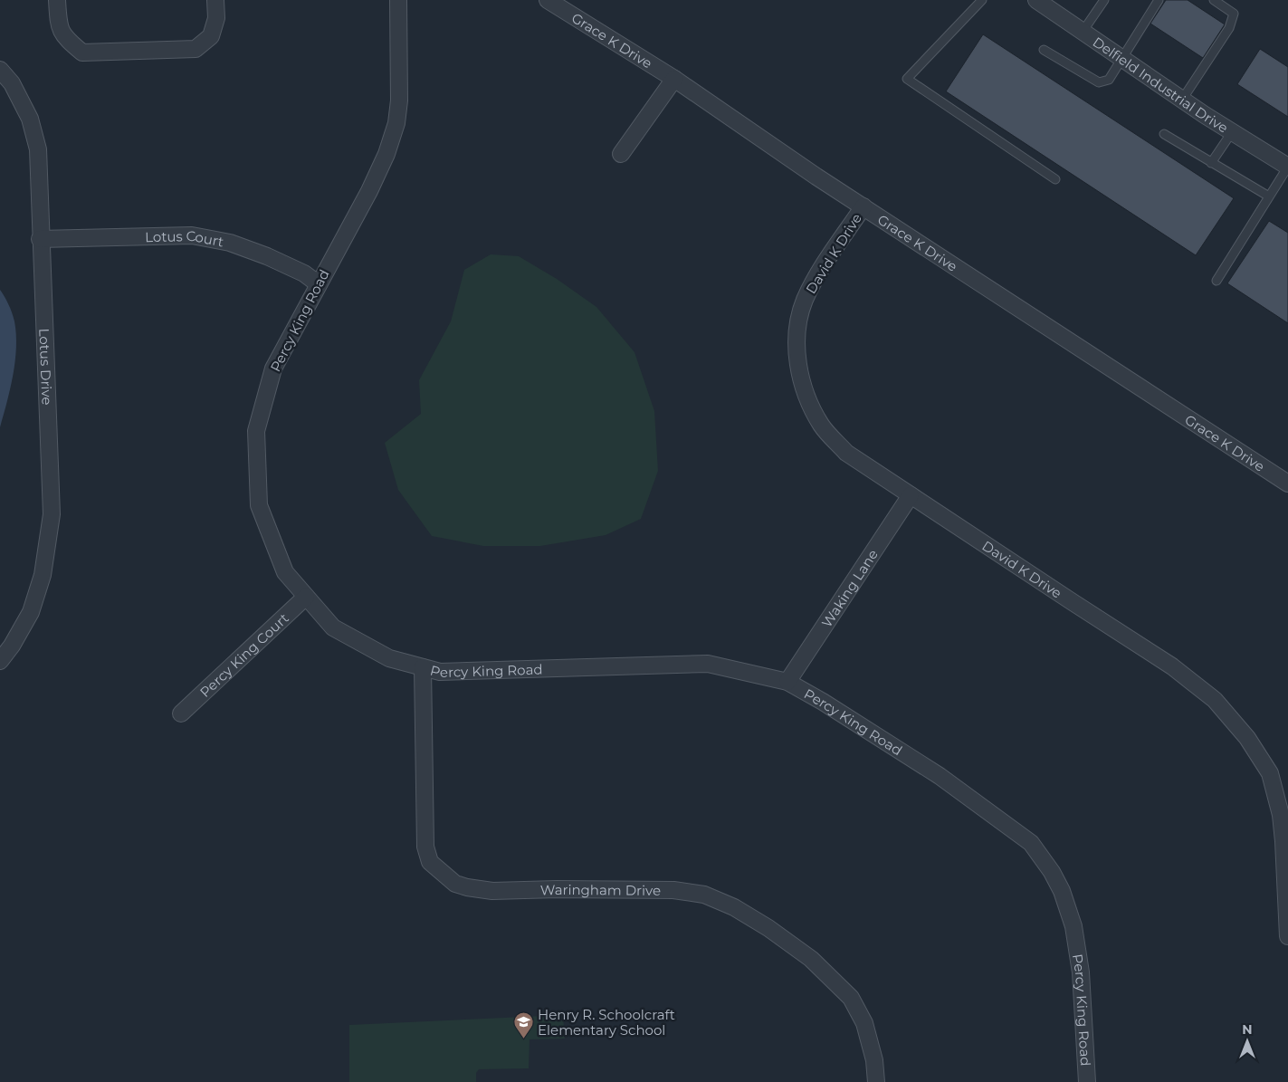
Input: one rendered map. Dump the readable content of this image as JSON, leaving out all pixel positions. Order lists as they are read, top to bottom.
{
  "streets": {
    "street": [
      "Grace K Drive",
      "Delfield Industrial Drive",
      "Lotus Court",
      "David K Drive",
      "Percy King Road",
      "Lotus Drive",
      "Waking Lane",
      "Percy King Court",
      "Waringham Drive"
    ]
  },
  "crossings": [
    ["Grace K Drive", "David K Drive"],
    ["Lotus Court", "Percy King Road"],
    ["Lotus Court", "Lotus Drive"],
    ["David K Drive", "Waking Lane"],
    ["Percy King Road", "Waking Lane"],
    ["Percy King Road", "Percy King Court"],
    ["Percy King Road", "Waringham Drive"]
  ],
  "places": {
    "school or university": ["Henry R. Schoolcraft Elementary School"]
  },
  "north": "top"
}
